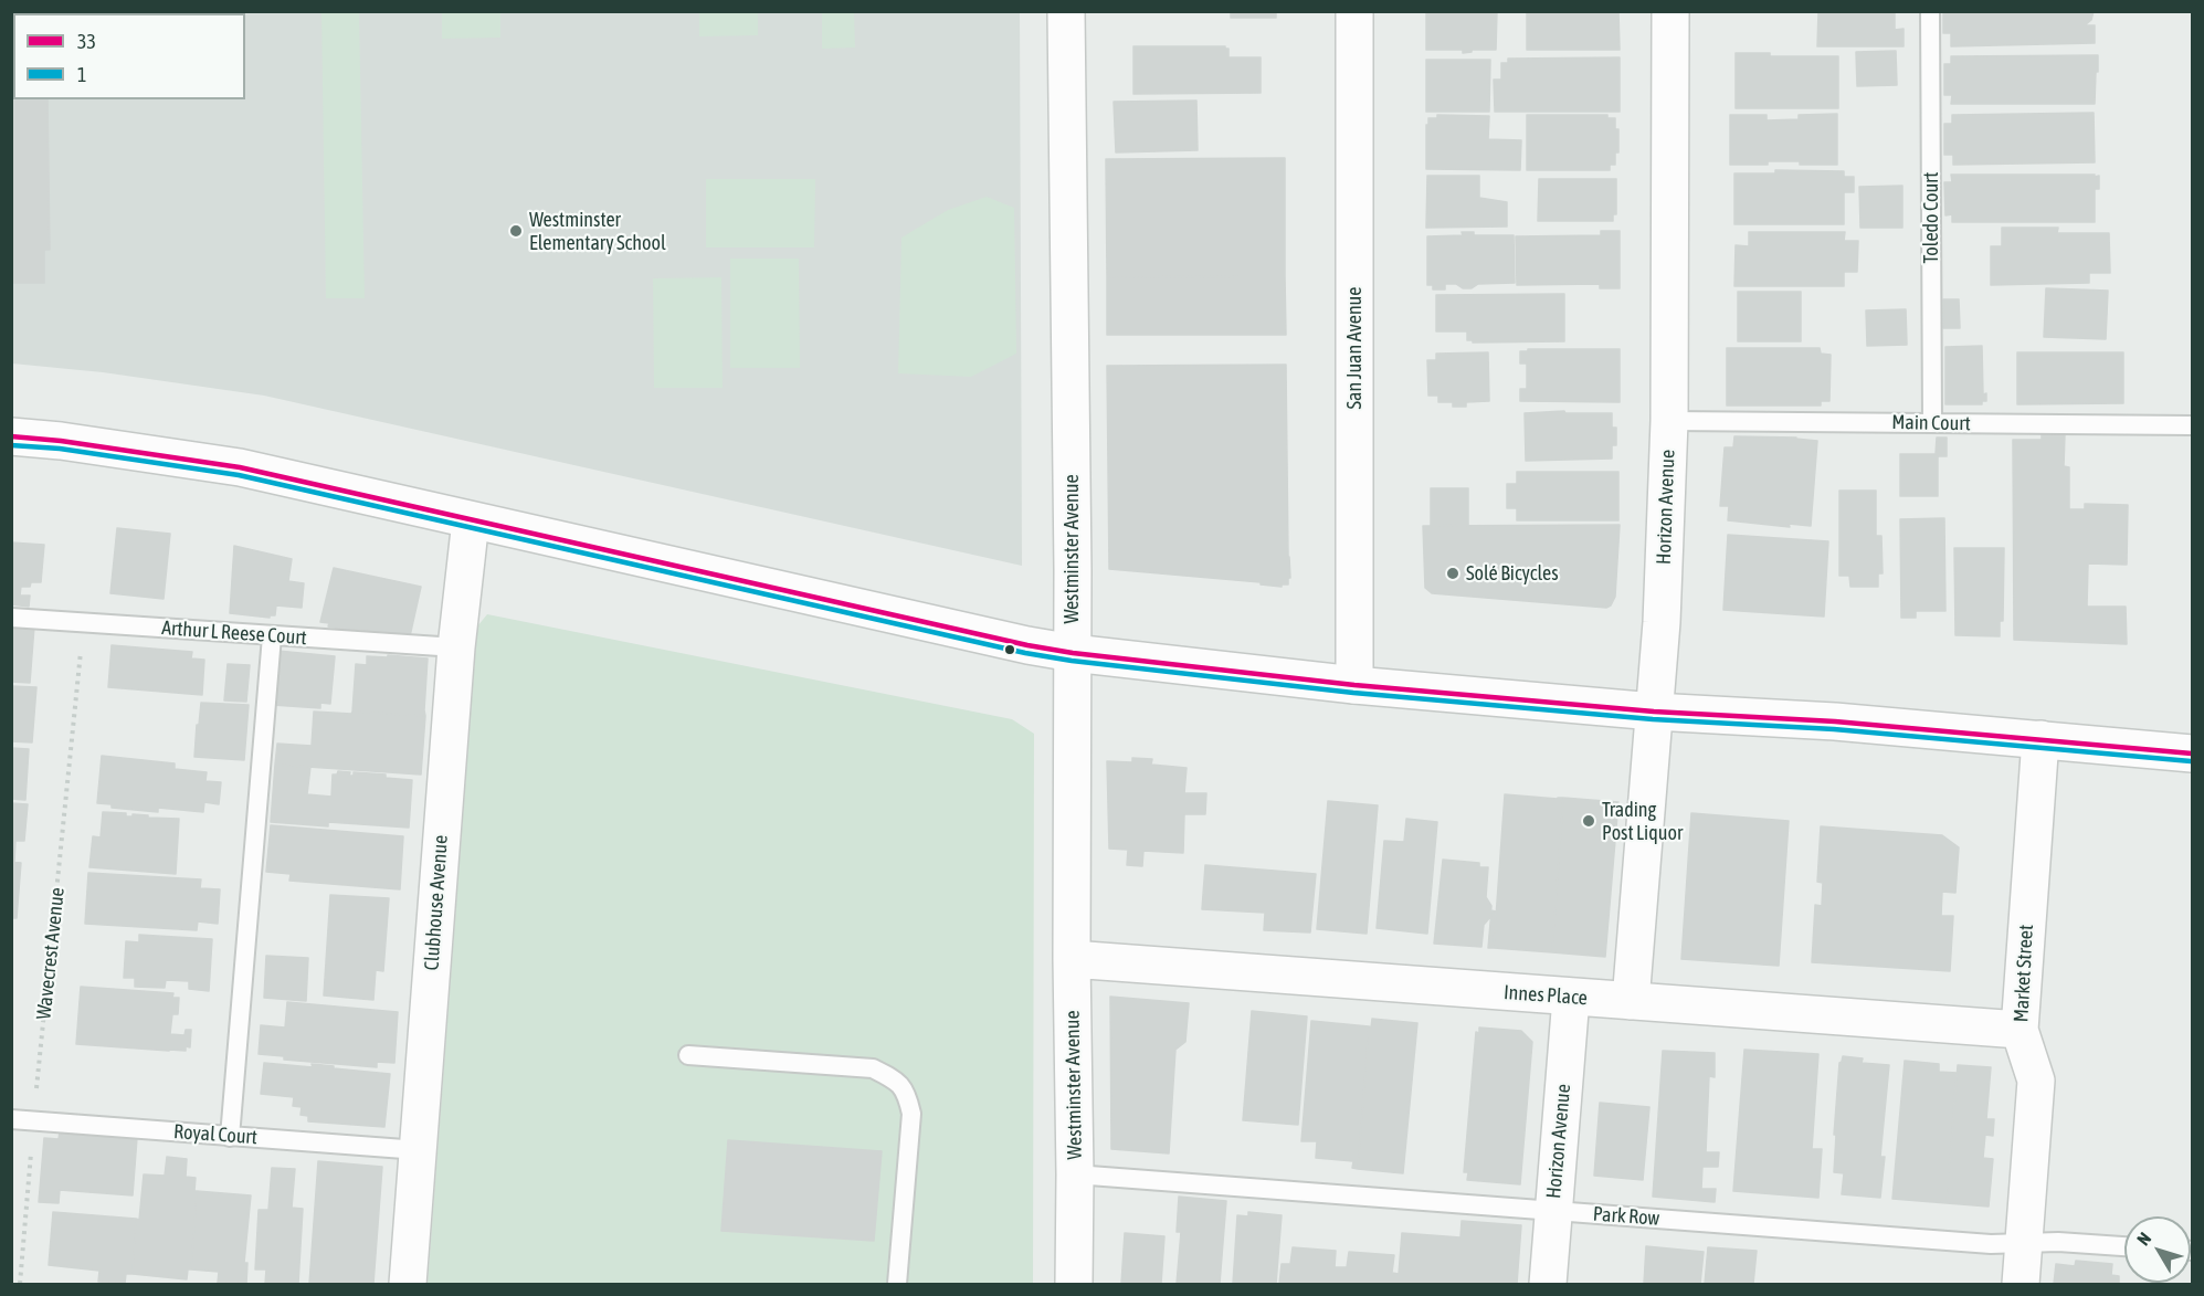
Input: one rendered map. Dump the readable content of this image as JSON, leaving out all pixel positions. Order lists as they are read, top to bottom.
{
  "streets": {
    "street": [
      "San Juan Avenue",
      "Horizon Avenue",
      "Westminster Avenue",
      "Clubhouse Avenue",
      "Market Street",
      "Innes Place"
    ],
    "lane": [
      "Toledo Court",
      "Main Court",
      "Arthur L Reese Court",
      "Royal Court",
      "Park Row"
    ],
    "path": ["Wavecrest Avenue"]
  },
  "crossings": [
    ["Toledo Court", "Main Court"],
    ["Main Court", "Horizon Avenue"],
    ["Horizon Avenue", "Innes Place"],
    ["Horizon Avenue", "Park Row"],
    ["Westminster Avenue", "Innes Place"],
    ["Westminster Avenue", "Park Row"],
    ["Arthur L Reese Court", "Clubhouse Avenue"],
    ["Arthur L Reese Court", "Wavecrest Avenue"],
    ["Clubhouse Avenue", "Royal Court"],
    ["Wavecrest Avenue", "Royal Court"],
    ["Market Street", "Innes Place"],
    ["Market Street", "Park Row"]
  ],
  "places": ["Westminster Elementary School", "Solé Bicycles", "Trading Post Liquor"],
  "lines": ["transit line 33", "transit line 1"],
  "legend": ["33", "1"],
  "north": "top left"
}
